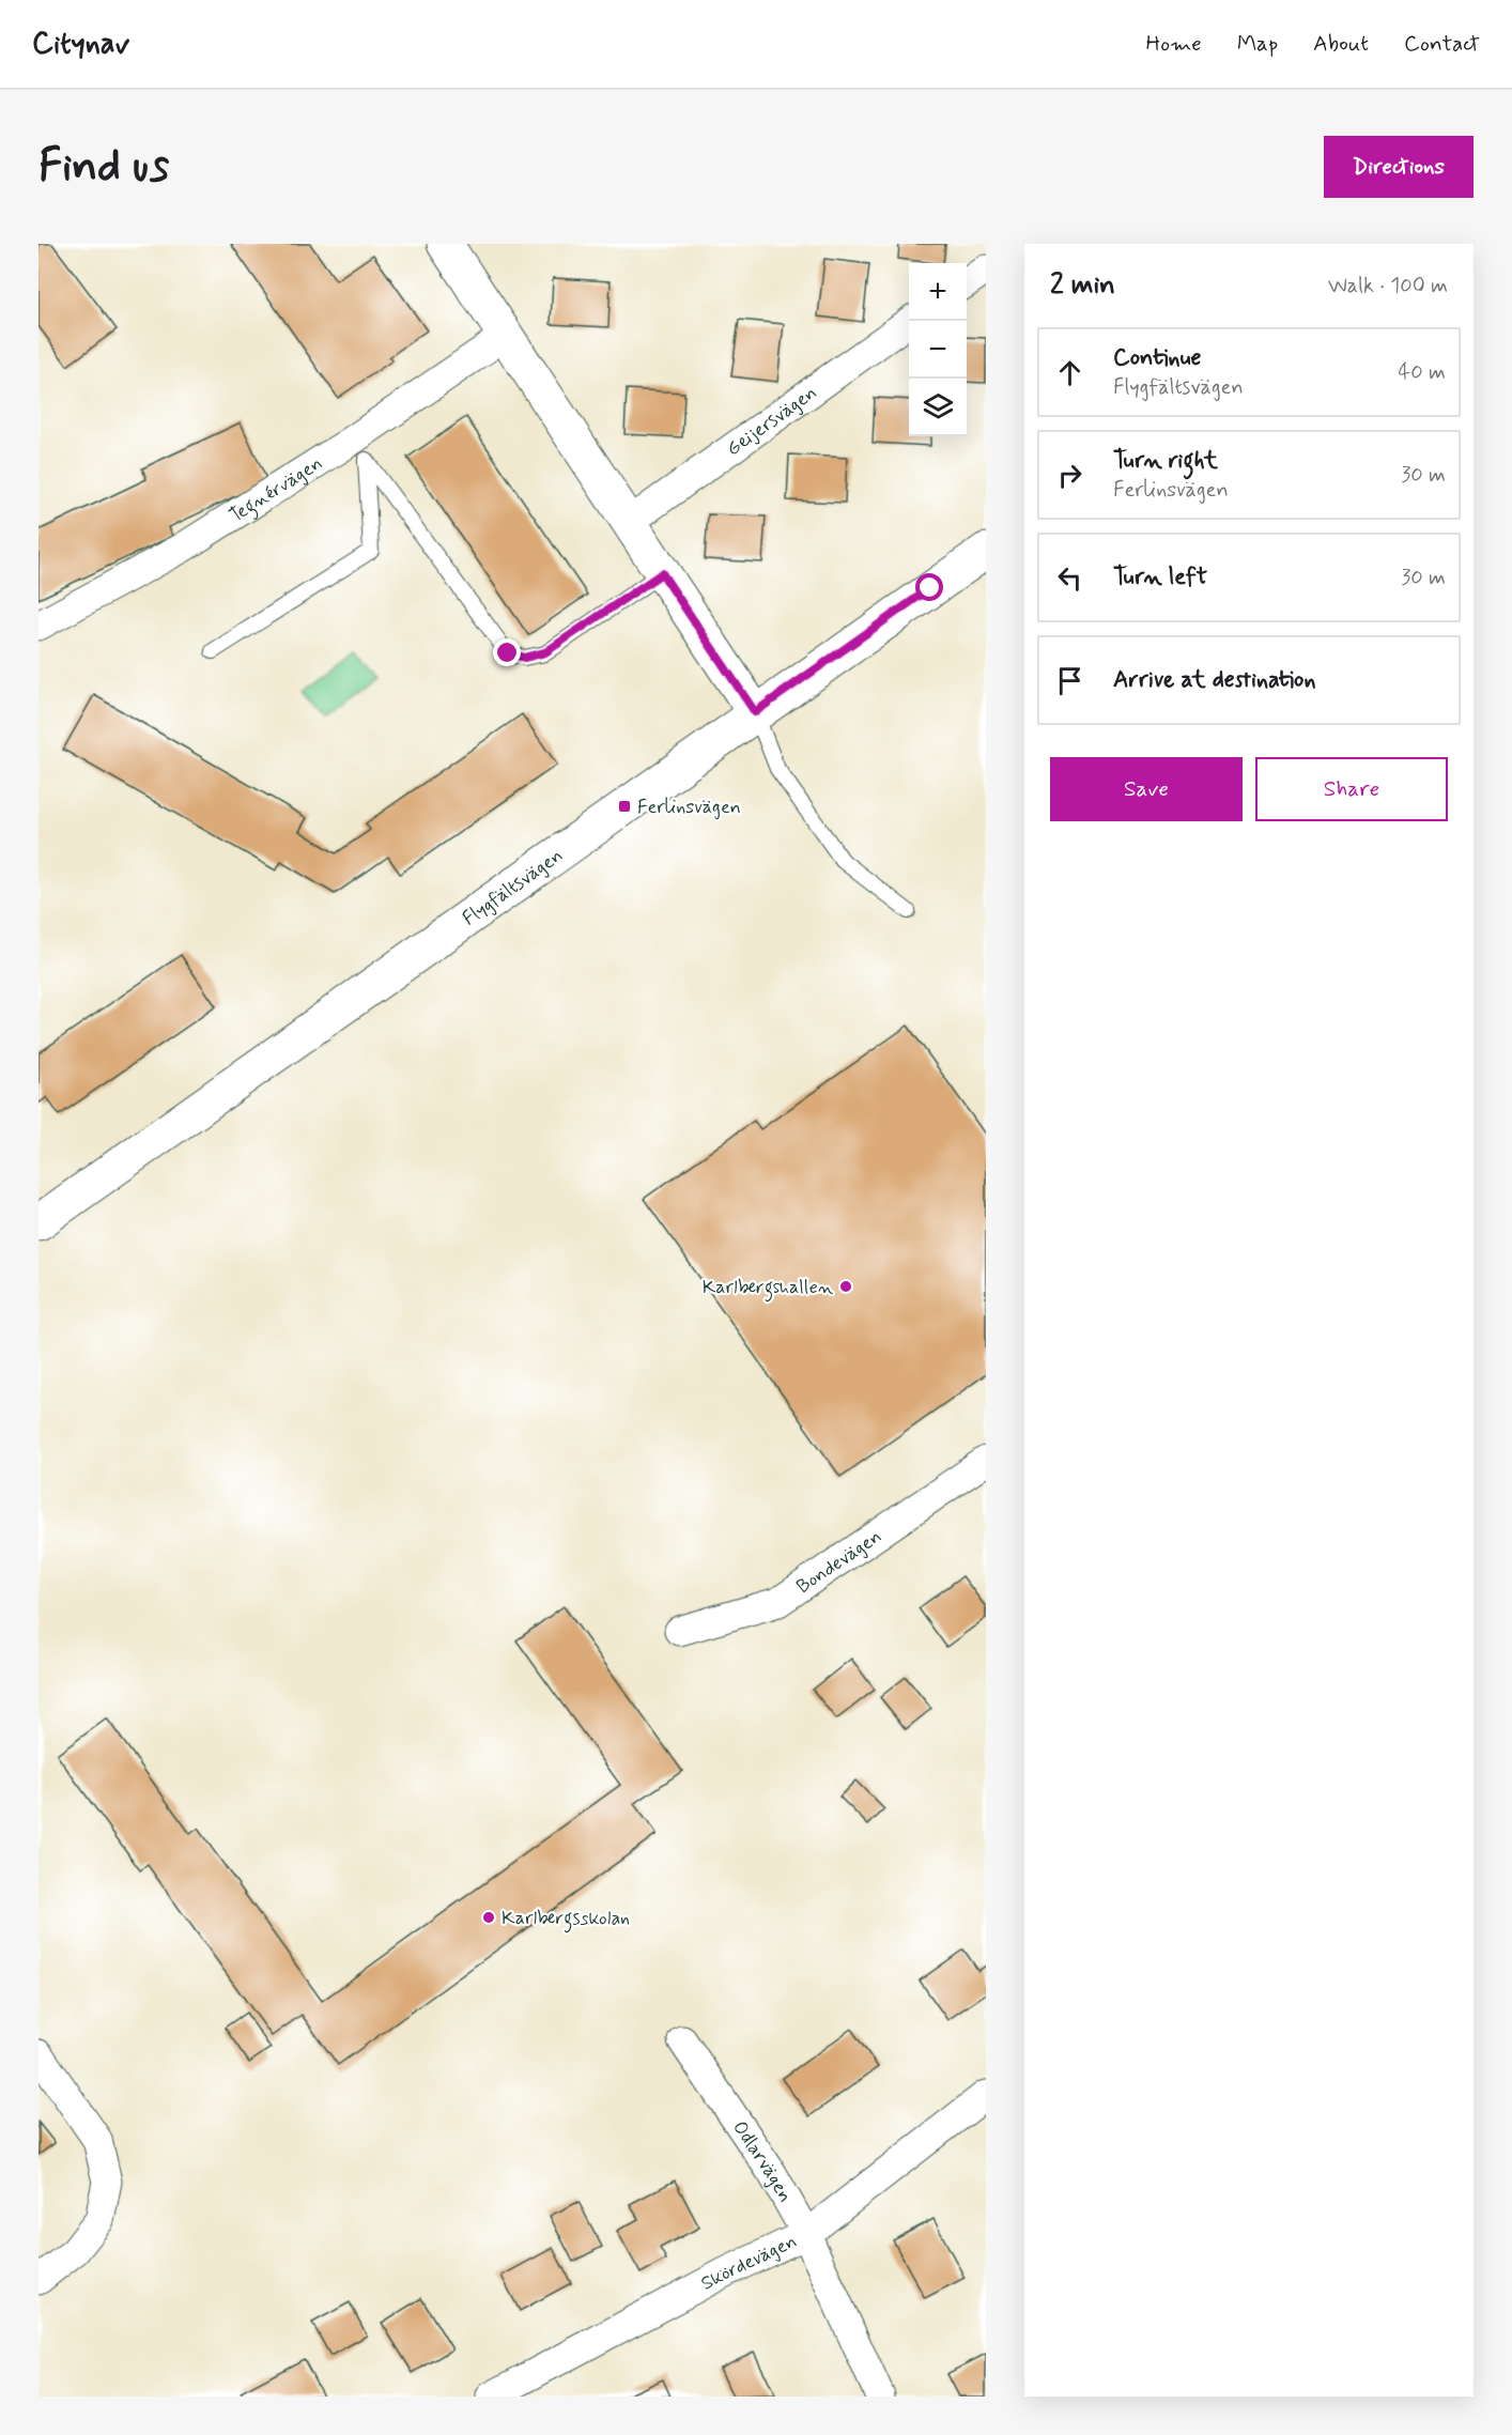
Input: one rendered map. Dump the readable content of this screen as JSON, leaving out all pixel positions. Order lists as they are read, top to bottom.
{
  "streets": {
    "street": [
      "Geijersvägen",
      "Tegnérvägen",
      "Flygfältsvägen",
      "Bondevägen",
      "Odlarvägen",
      "Skördevägen"
    ]
  },
  "crossings": [
    ["Odlarvägen", "Skördevägen"]
  ],
  "places": {
    "transit": ["Ferlinsvägen"],
    "other": ["Karlbergshallen", "Karlbergsskolan"]
  },
  "page": {
    "header": "Citynav",
    "nav": [
      "Home",
      "Map",
      "About",
      "Contact"
    ],
    "buttons": [
      "Directions",
      ["Save", "Share"]
    ],
    "title": "Find us",
    "heading": ["2 min", "Walk · 100 m"],
    "map_buttons": ["+", "−"],
    "list": [
      ["Continue", "Flygfältsvägen", "40 m"],
      ["Turn right", "Ferlinsvägen", "30 m"],
      ["Turn left", "30 m"],
      "Arrive at destination"
    ]
  }
}
